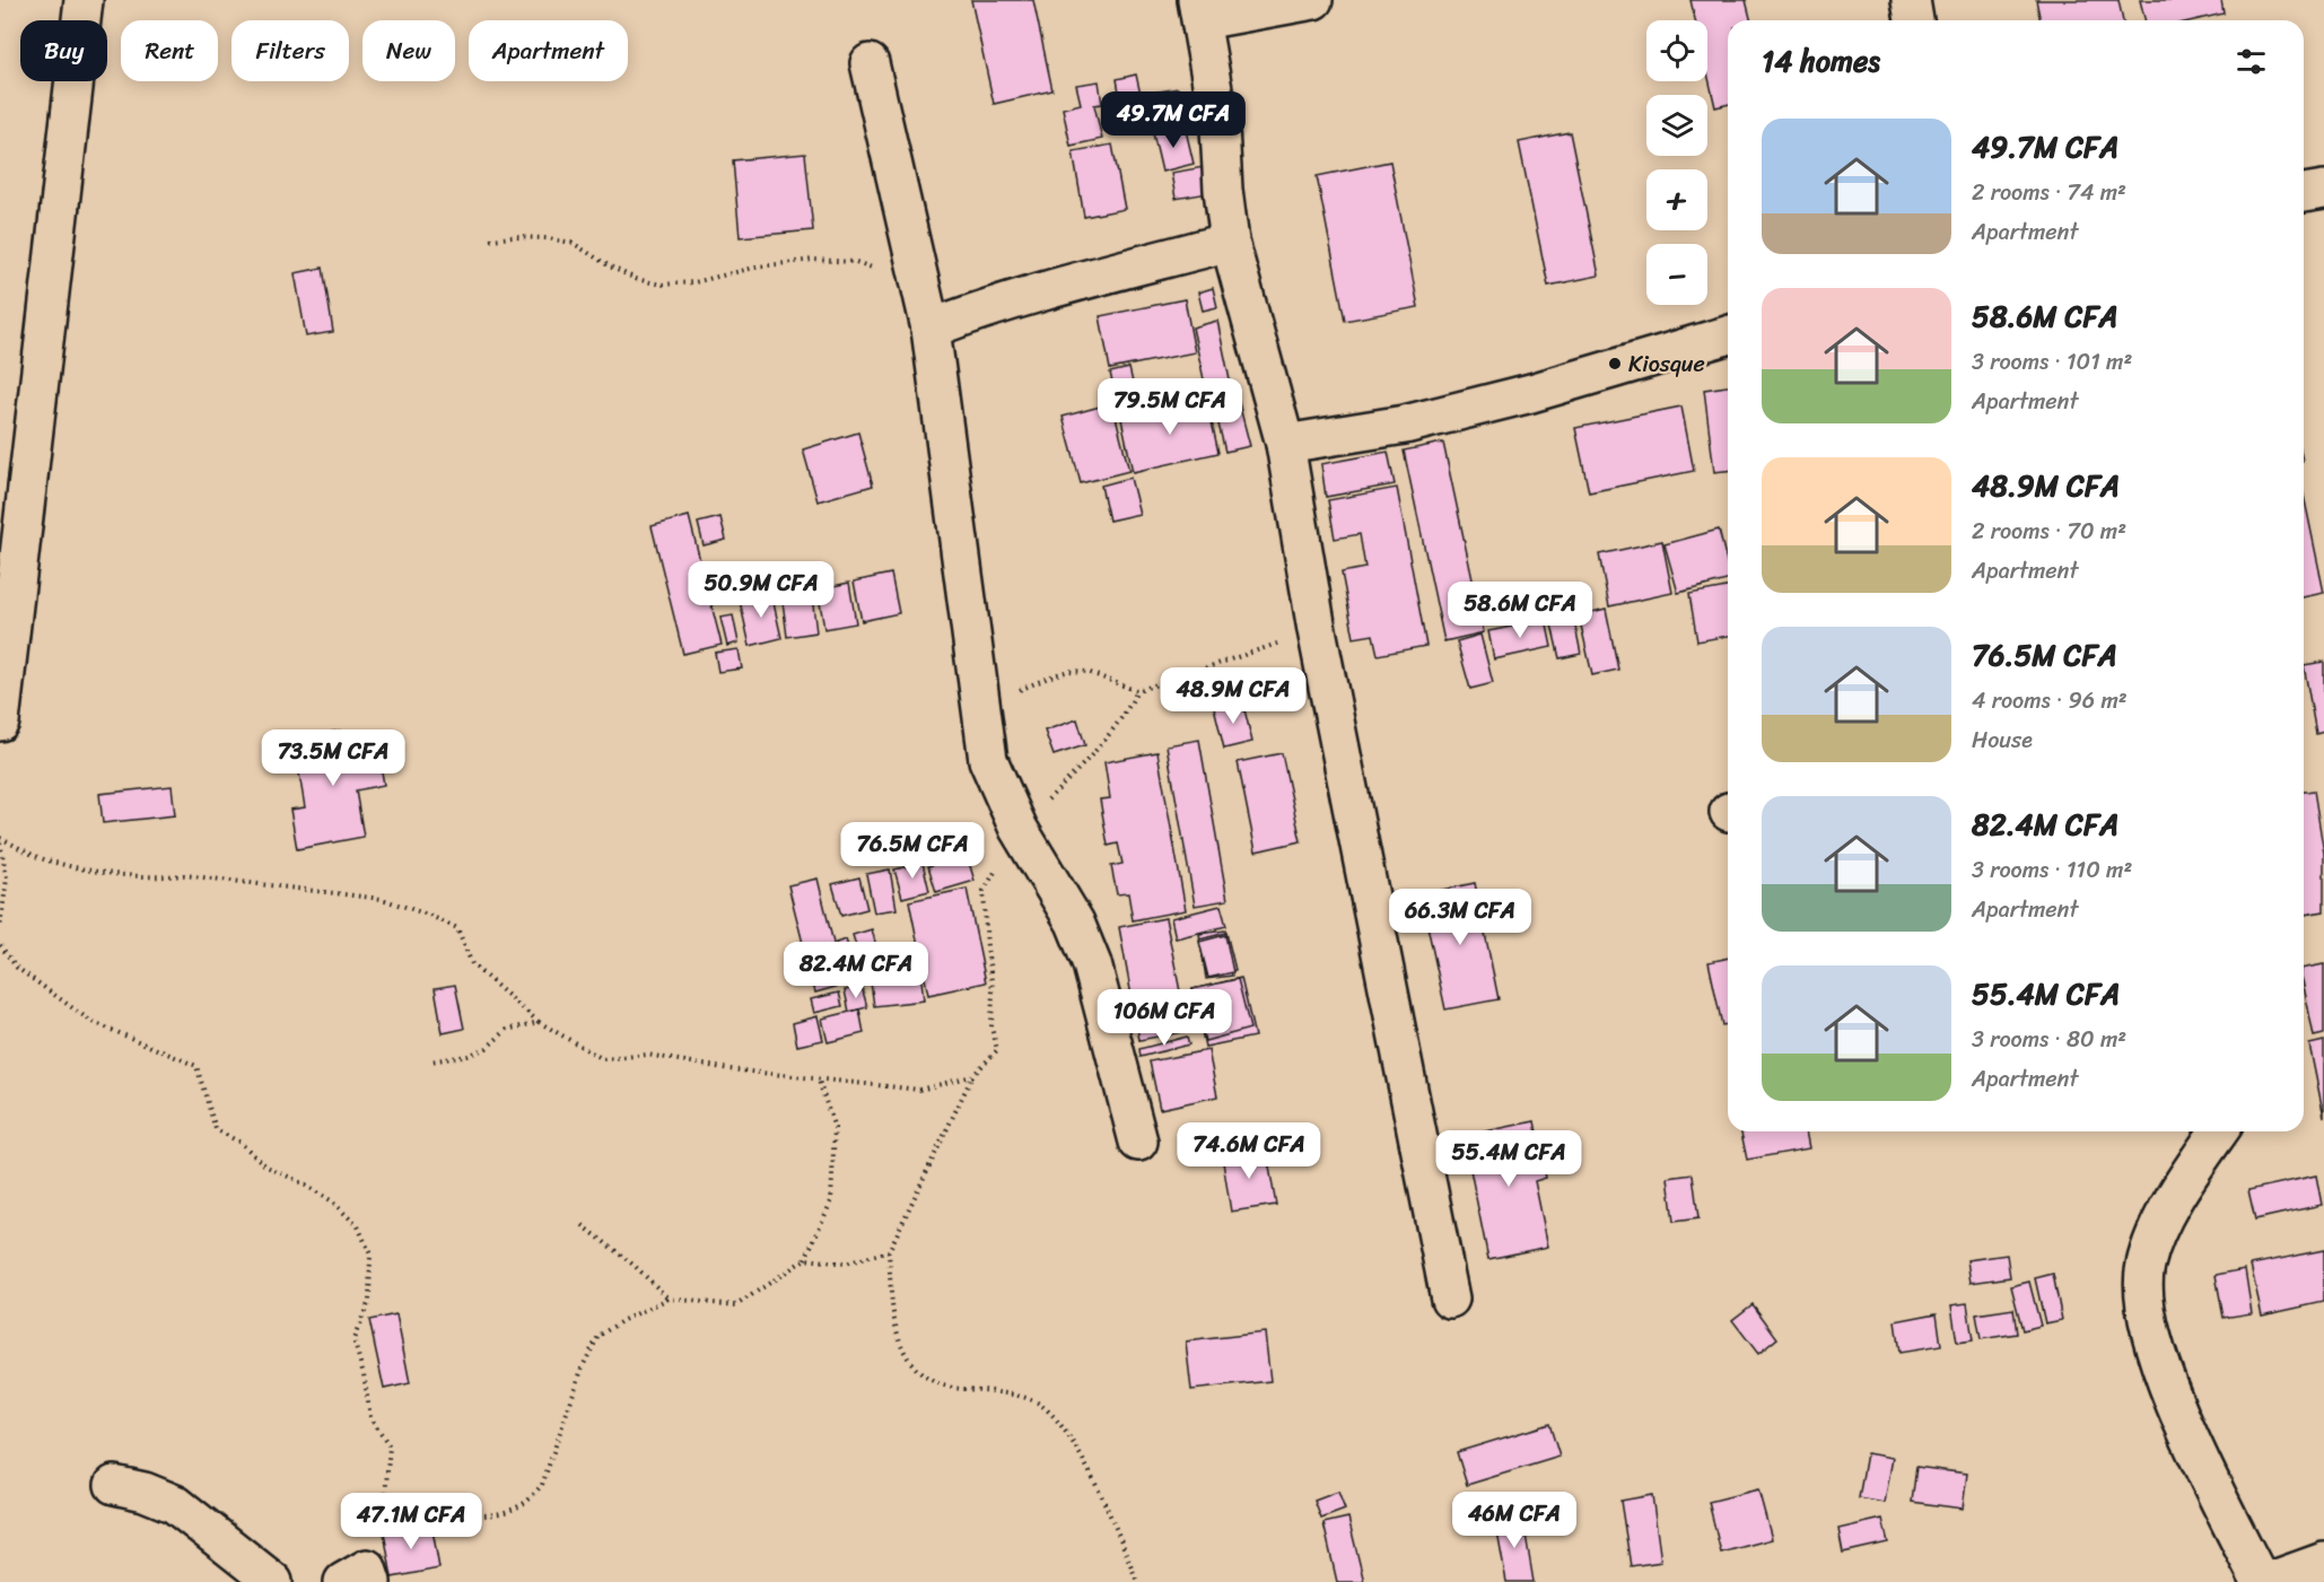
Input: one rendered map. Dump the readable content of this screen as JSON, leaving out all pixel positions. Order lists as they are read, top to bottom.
{
  "places": ["Kiosque"],
  "page": {
    "map_buttons": ["+", "−"],
    "chip": [
      "Buy",
      "Rent",
      "Filters",
      "New",
      "Apartment"
    ],
    "heading": "14 homes",
    "price": [
      "49.7M CFA",
      "79.5M CFA",
      "50.9M CFA",
      "58.6M CFA",
      "48.9M CFA",
      "73.5M CFA",
      "76.5M CFA",
      "66.3M CFA",
      "82.4M CFA",
      "106M CFA",
      "74.6M CFA",
      "55.4M CFA",
      "46M CFA",
      "47.1M CFA"
    ],
    "list": [
      {
        "name": "49.7M CFA",
        "note": "2 rooms · 74 m² · Apartment"
      },
      {
        "name": "58.6M CFA",
        "note": "3 rooms · 101 m² · Apartment"
      },
      {
        "name": "48.9M CFA",
        "note": "2 rooms · 70 m² · Apartment"
      },
      {
        "name": "76.5M CFA",
        "note": "4 rooms · 96 m² · House"
      },
      {
        "name": "82.4M CFA",
        "note": "3 rooms · 110 m² · Apartment"
      },
      {
        "name": "55.4M CFA",
        "note": "3 rooms · 80 m² · Apartment"
      }
    ]
  }
}
